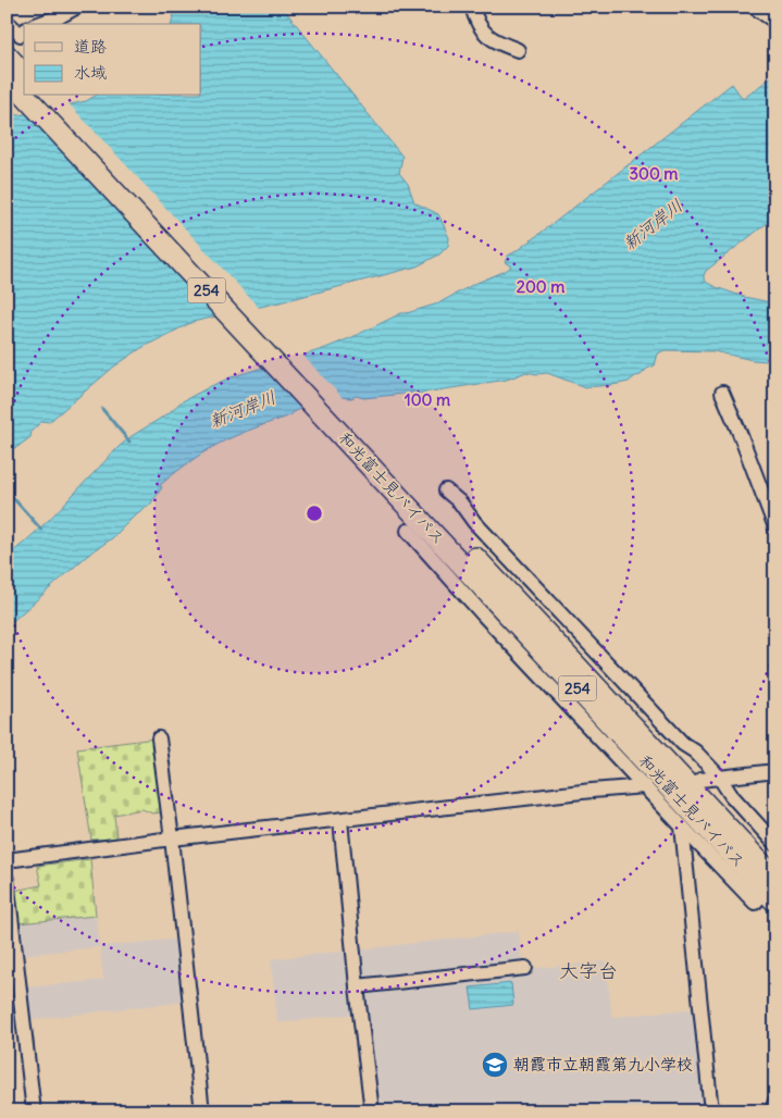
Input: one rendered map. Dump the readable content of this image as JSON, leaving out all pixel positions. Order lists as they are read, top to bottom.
{
  "streets": {
    "highway": ["254", "和光富士見バイパス"]
  },
  "districts": ["大字台"],
  "water": ["新河岸川"],
  "places": {
    "school or university": ["朝霞市立朝霞第九小学校"]
  },
  "legend": ["道路", "水域"],
  "rings": ["300 m", "200 m", "100 m"]
}
